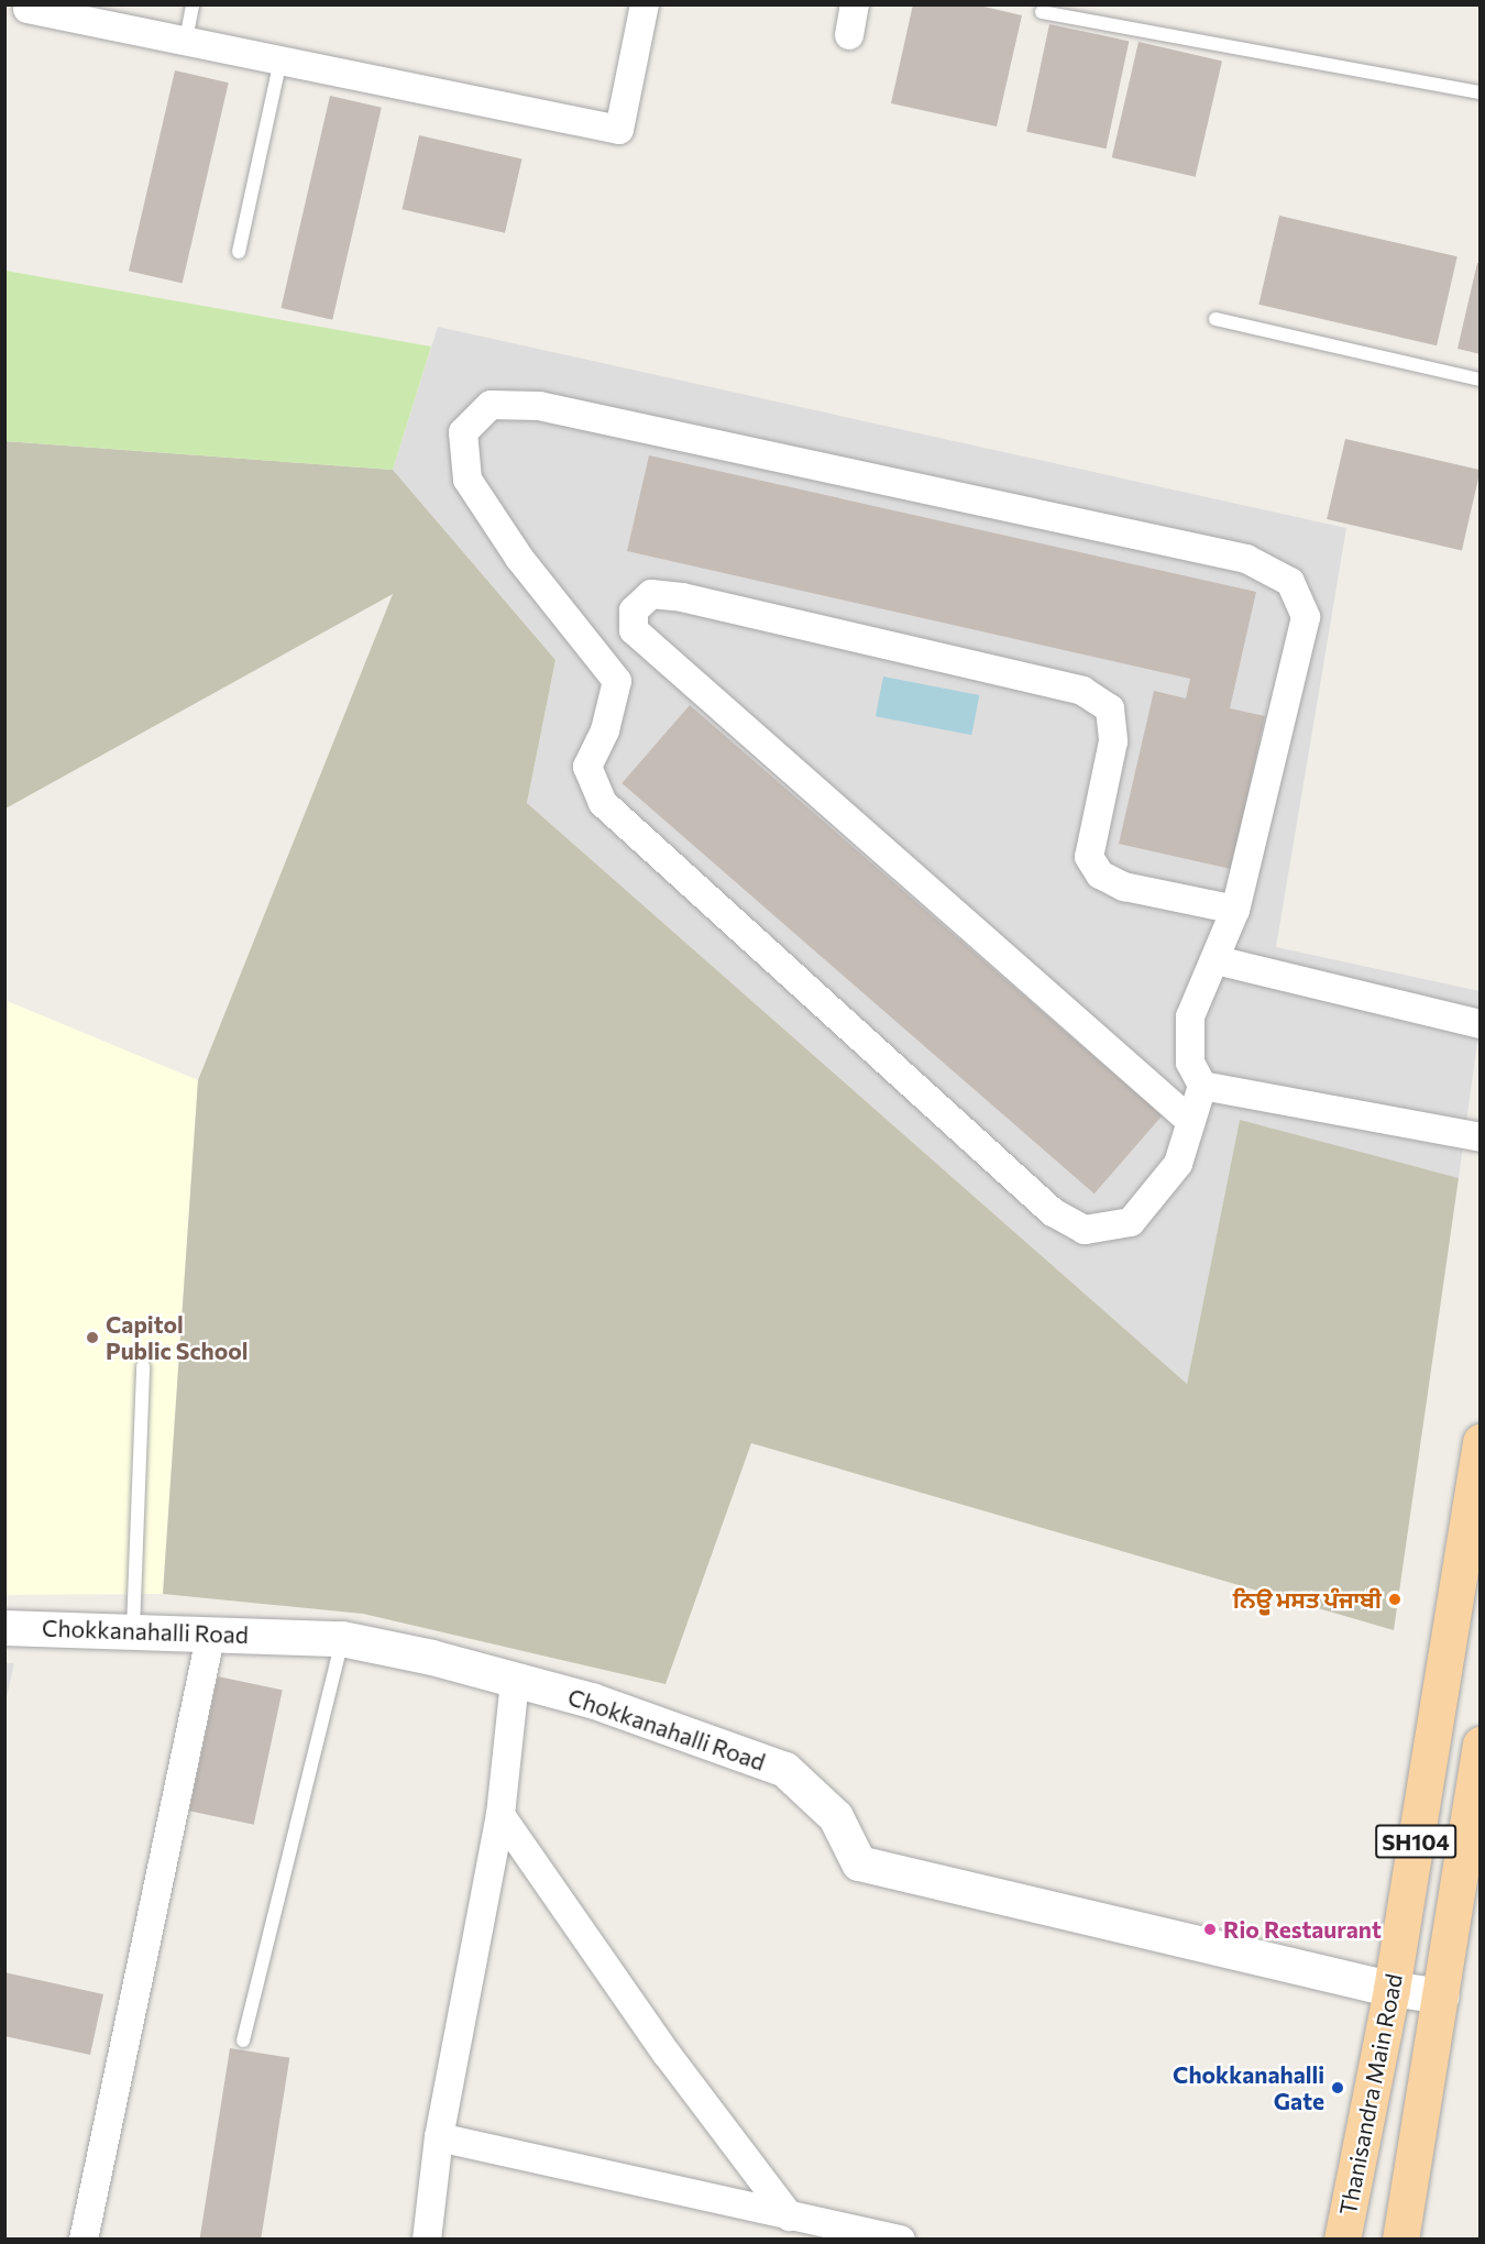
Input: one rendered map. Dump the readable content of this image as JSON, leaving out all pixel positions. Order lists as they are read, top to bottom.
{
  "streets": {
    "main road": ["SH104", "Thanisandra Main Road"],
    "street": ["Chokkanahalli Road"]
  },
  "crossings": [
    ["Chokkanahalli Road", "SH104"],
    ["Chokkanahalli Road", "Thanisandra Main Road"]
  ],
  "places": [
    "Capitol Public School",
    "ਨਿਉੁੂ ਮਸਤ ਪੰਜਾਬੀ",
    "Rio Restaurant",
    "Chokkanahalli Gate"
  ]
}
